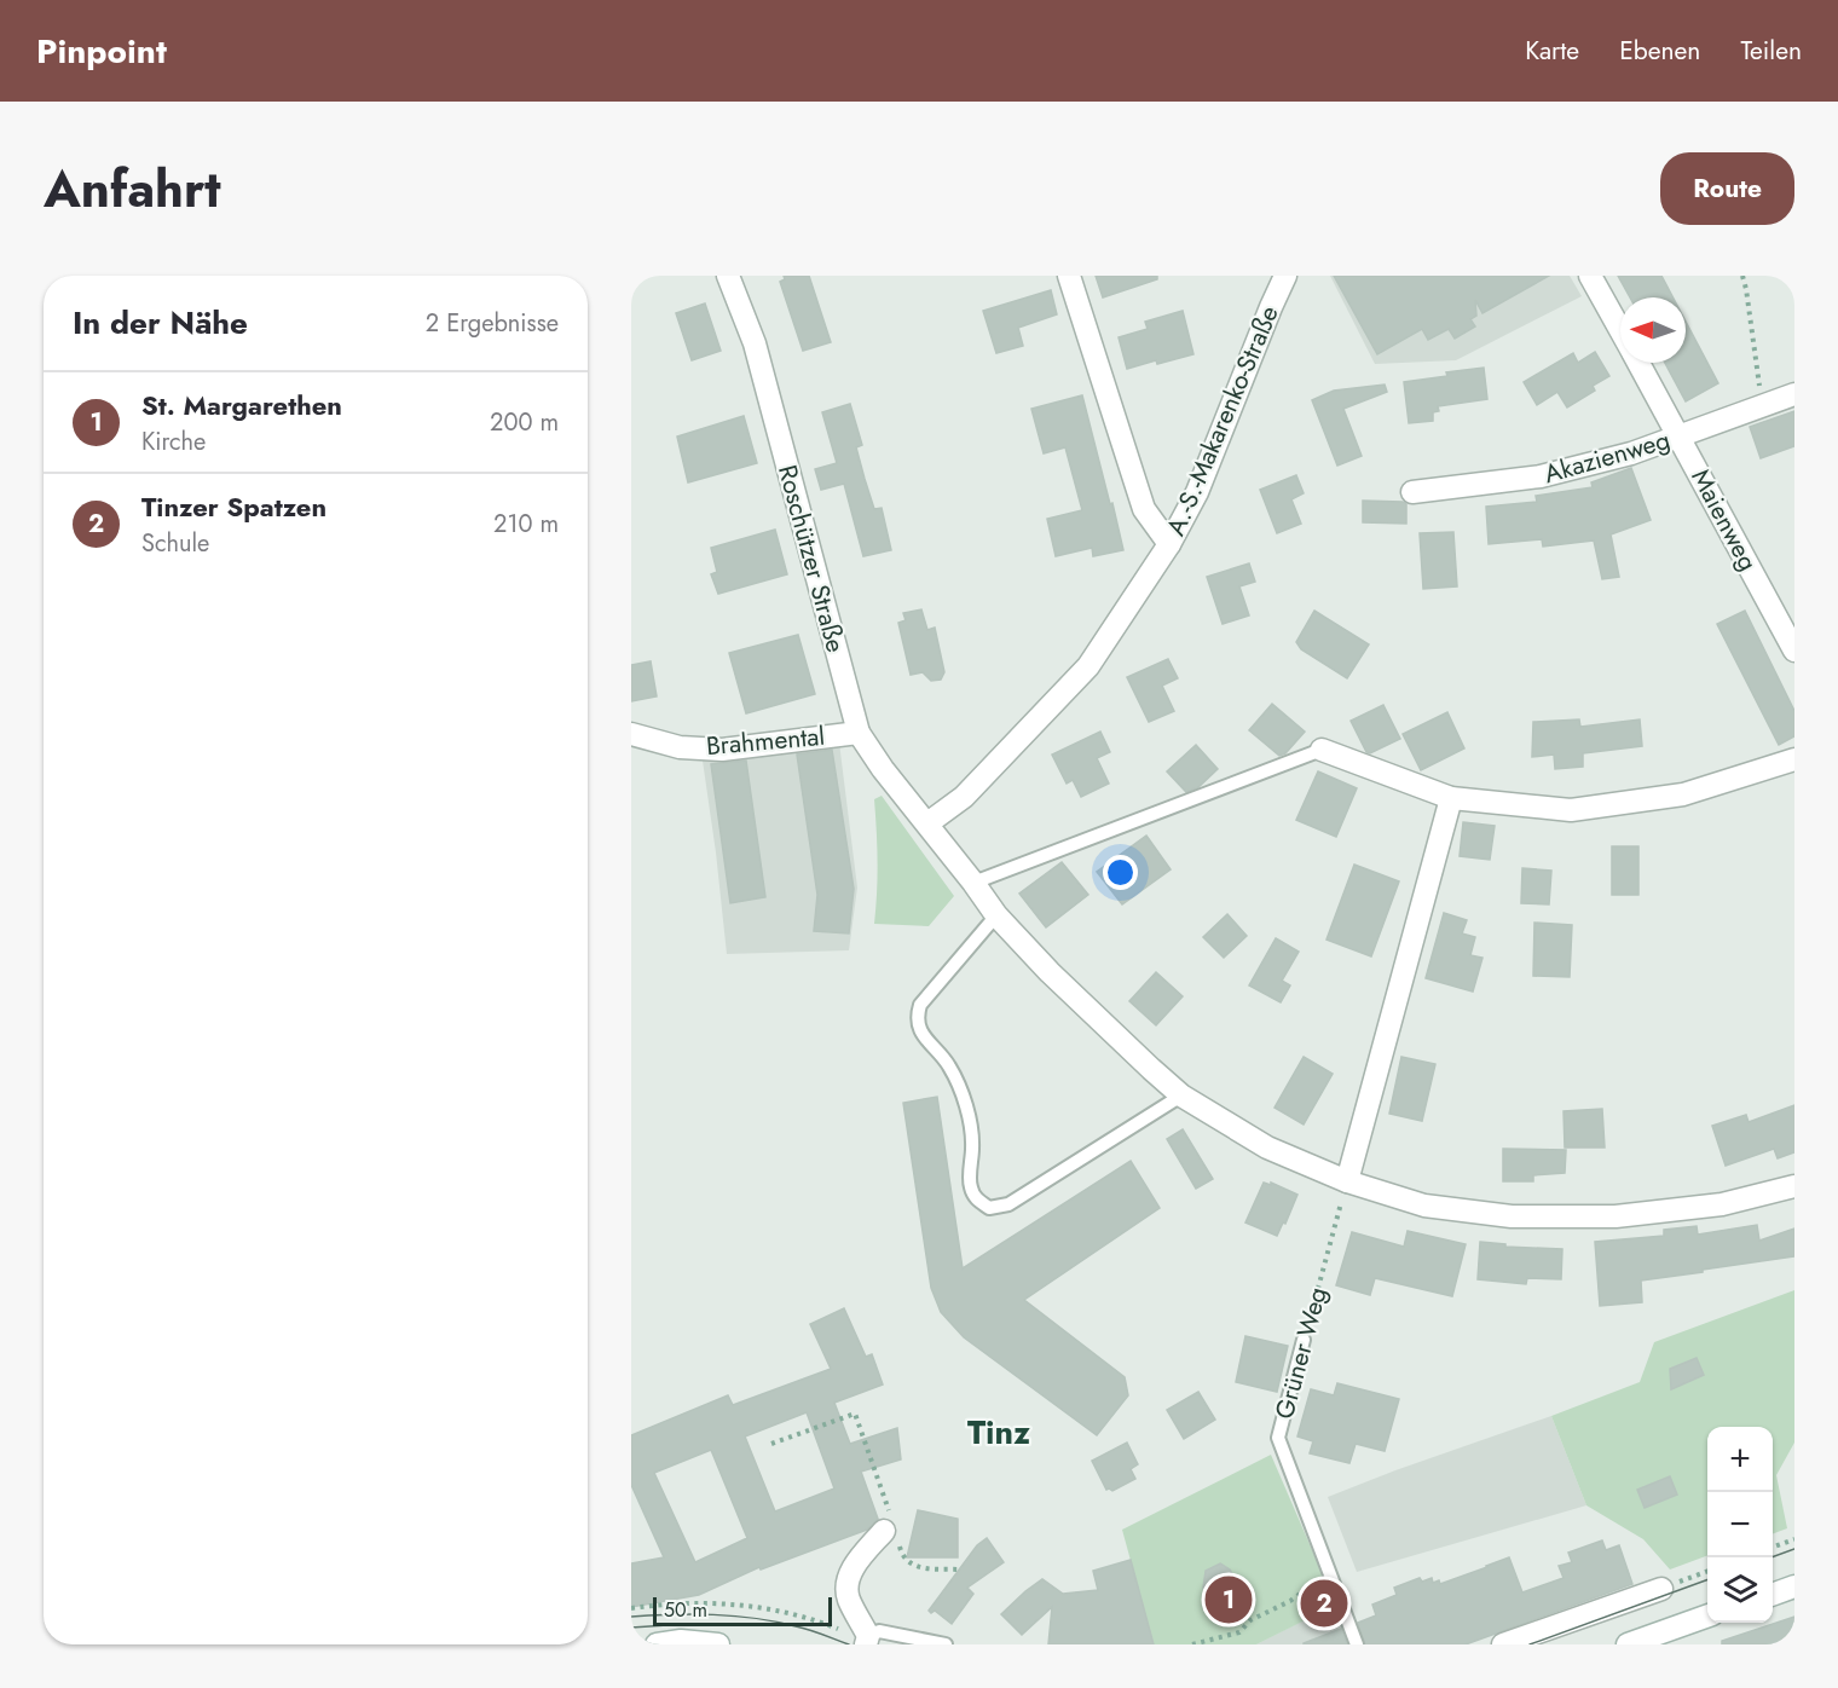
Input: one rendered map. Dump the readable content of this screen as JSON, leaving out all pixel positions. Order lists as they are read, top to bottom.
{
  "streets": {
    "street": [
      "A.-S.-Makarenko-Straße",
      "Akazienweg",
      "Maienweg",
      "Roschützer Straße",
      "Brahmental"
    ],
    "lane": ["Grüner Weg"]
  },
  "crossings": [
    ["A.-S.-Makarenko-Straße", "Roschützer Straße"],
    ["Akazienweg", "Maienweg"],
    ["Roschützer Straße", "Brahmental"]
  ],
  "districts": ["Tinz"],
  "scale_bar": "50 m",
  "north": "left",
  "page": {
    "header": "Pinpoint",
    "nav": ["Karte", "Ebenen", "Teilen"],
    "title": "Anfahrt",
    "buttons": "Route",
    "heading": ["In der Nähe", "2 Ergebnisse"],
    "list": [
      {
        "mark": "1",
        "name": "St. Margarethen",
        "note": "Kirche",
        "value": "200 m"
      },
      {
        "mark": "2",
        "name": "Tinzer Spatzen",
        "note": "Schule",
        "value": "210 m"
      }
    ],
    "map_buttons": ["+", "−"],
    "pins": ["1", "2"],
    "scale": "50 m"
  }
}
